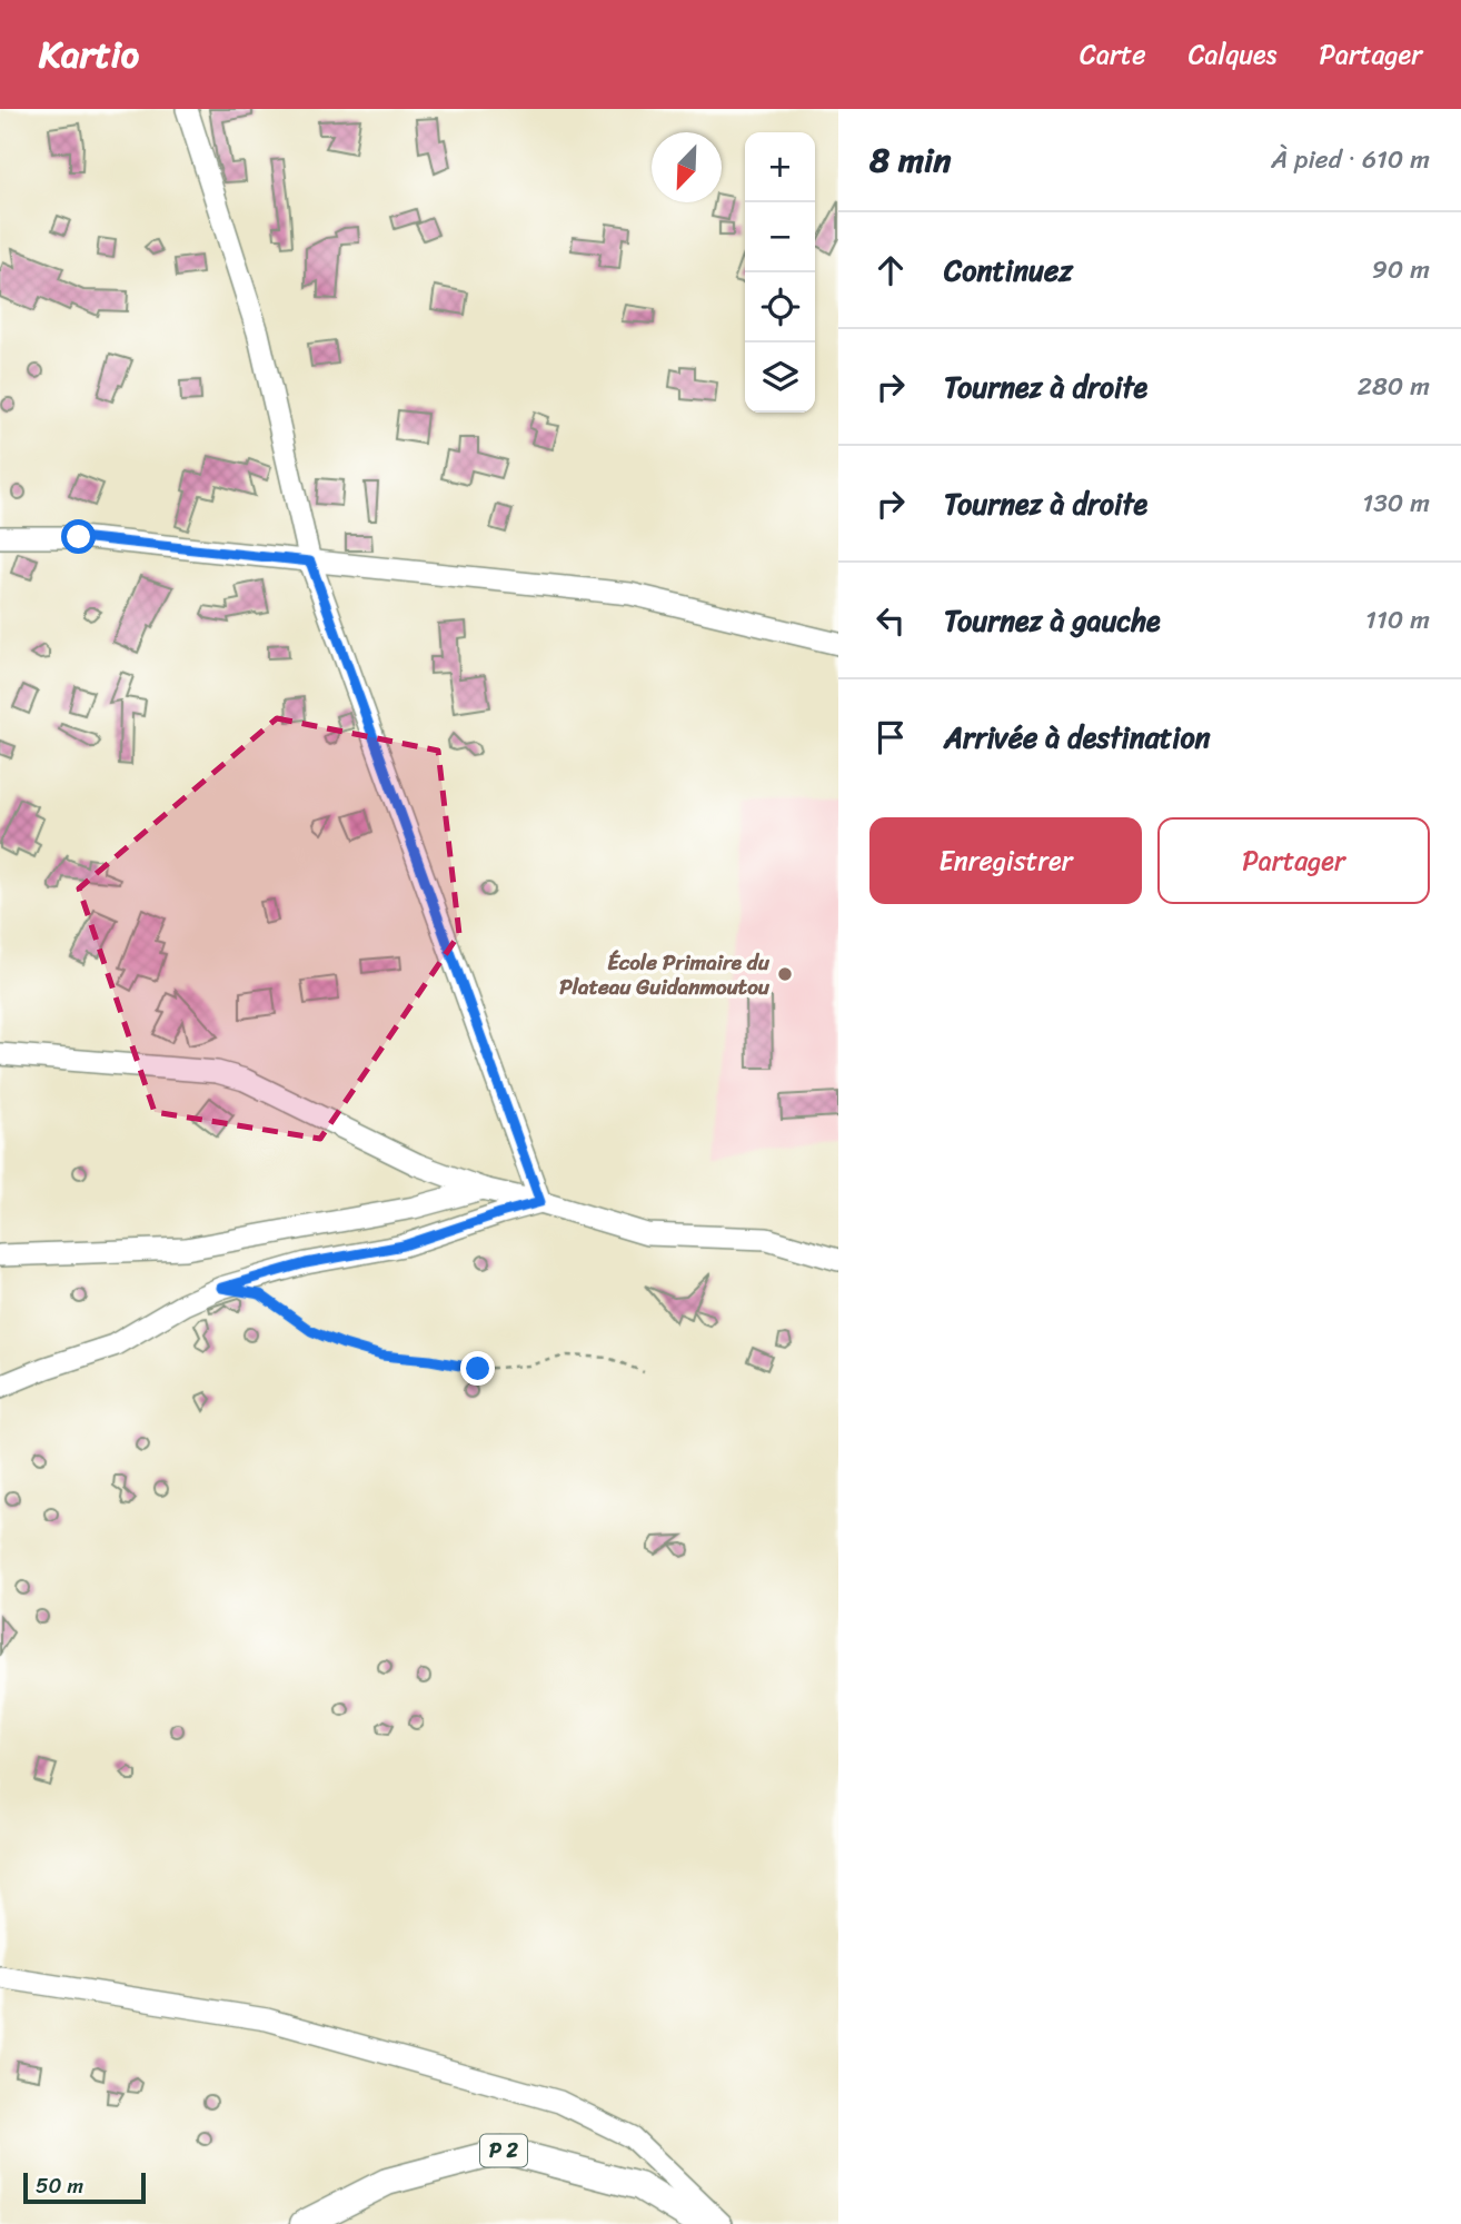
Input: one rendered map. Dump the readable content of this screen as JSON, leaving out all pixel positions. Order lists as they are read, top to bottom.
{
  "streets": {
    "main road": ["P 2"]
  },
  "places": ["École Primaire du Plateau Guidanmoutou"],
  "scale_bar": "50 m",
  "north": "bottom left",
  "page": {
    "header": "Kartio",
    "nav": ["Carte", "Calques", "Partager"],
    "heading": ["8 min", "À pied · 610 m"],
    "map_buttons": ["+", "−"],
    "list": [
      ["Continuez", "90 m"],
      ["Tournez à droite", "280 m"],
      ["Tournez à droite", "130 m"],
      ["Tournez à gauche", "110 m"],
      "Arrivée à destination"
    ],
    "buttons": ["Enregistrer", "Partager"],
    "scale": "50 m"
  }
}
